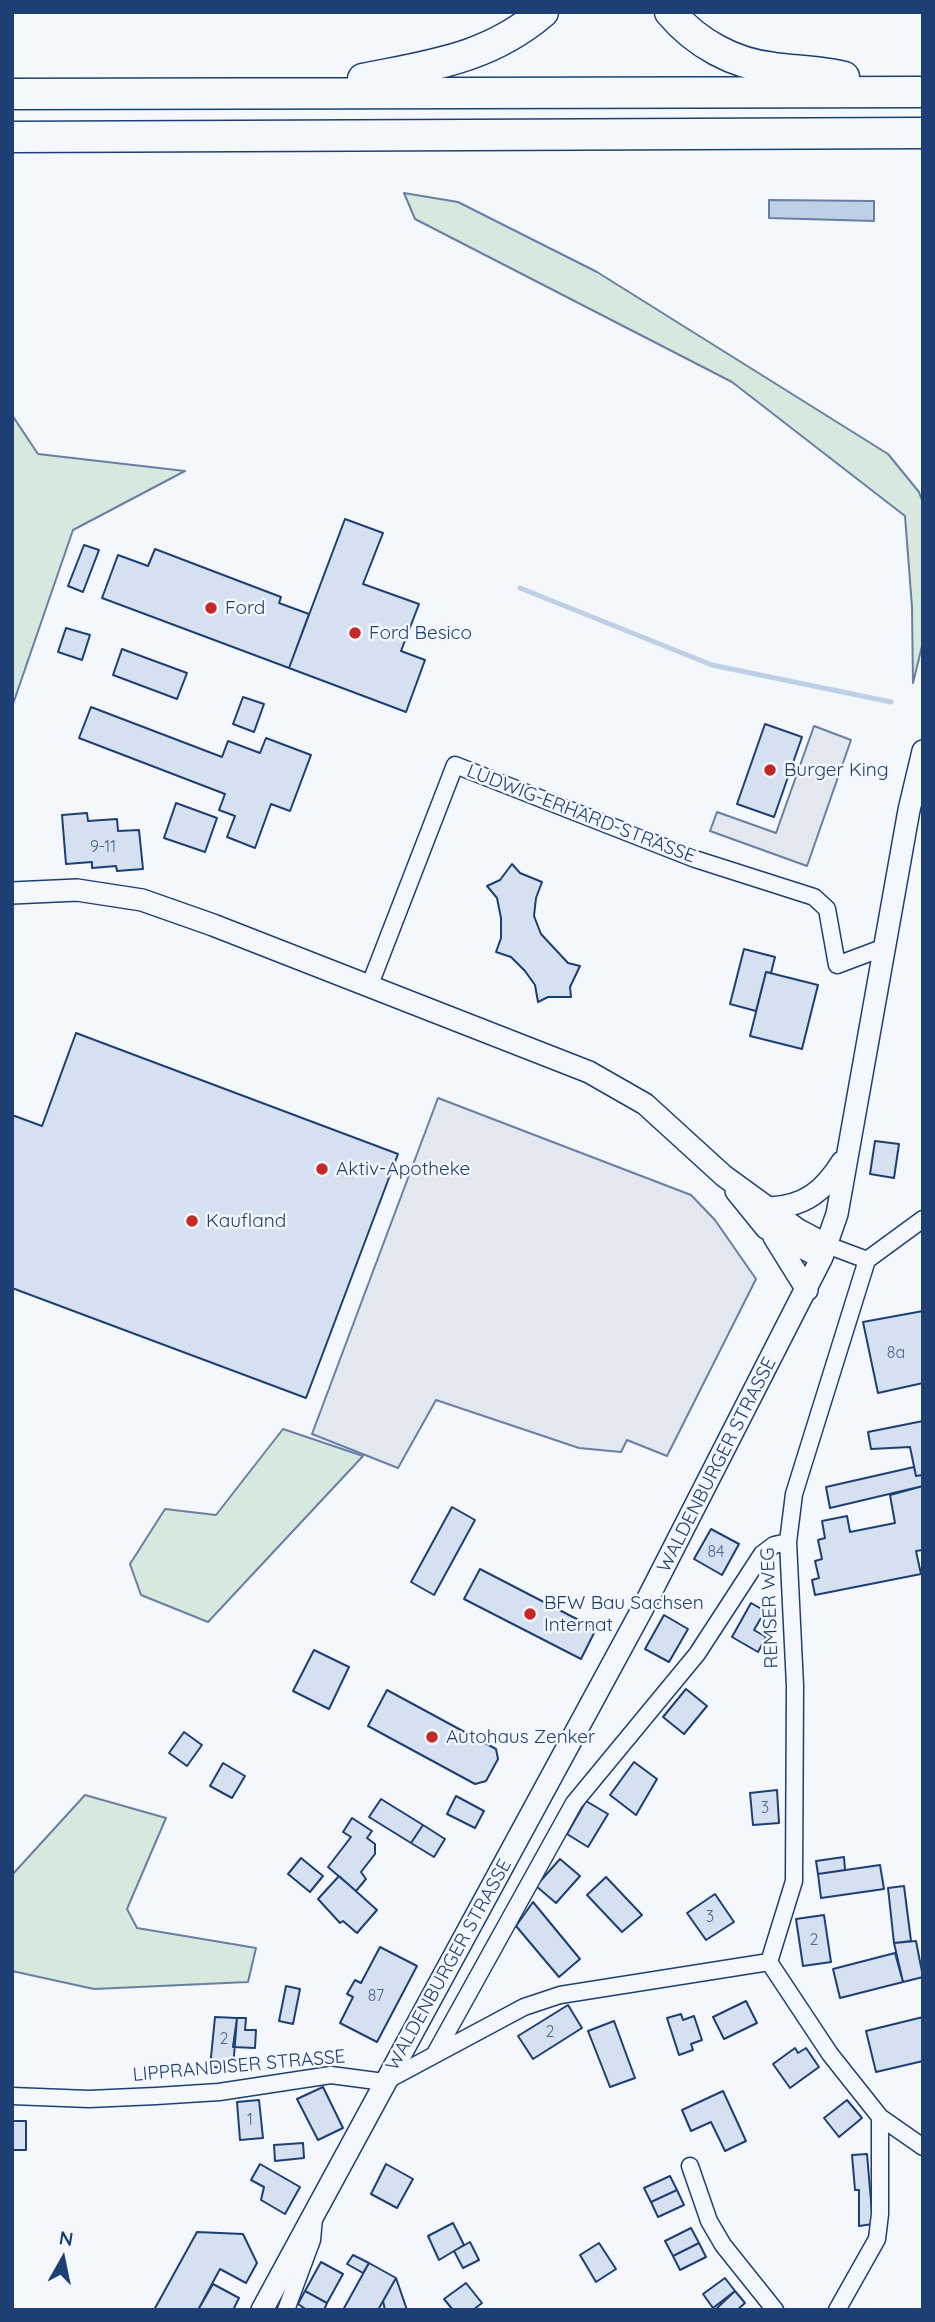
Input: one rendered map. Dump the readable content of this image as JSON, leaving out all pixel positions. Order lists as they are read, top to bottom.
{
  "streets": {
    "street": [
      "LUDWIG-ERHARD-STRASSE",
      "WALDENBURGER STRASSE",
      "REMSER WEG",
      "LIPPRANDISER STRASSE"
    ]
  },
  "crossings": [
    ["LUDWIG-ERHARD-STRASSE", "WALDENBURGER STRASSE"],
    ["WALDENBURGER STRASSE", "LIPPRANDISER STRASSE"]
  ],
  "places": [
    "Ford",
    "Ford Besico",
    "Burger King",
    "Aktiv-Apotheke",
    "Kaufland",
    "BFW Bau Sachsen Internat",
    "Autohaus Zenker"
  ],
  "house_numbers": [
    "9-11",
    "8a",
    "84",
    "3",
    "3",
    "2",
    "87",
    "2",
    "2",
    "1"
  ],
  "north": "top"
}
